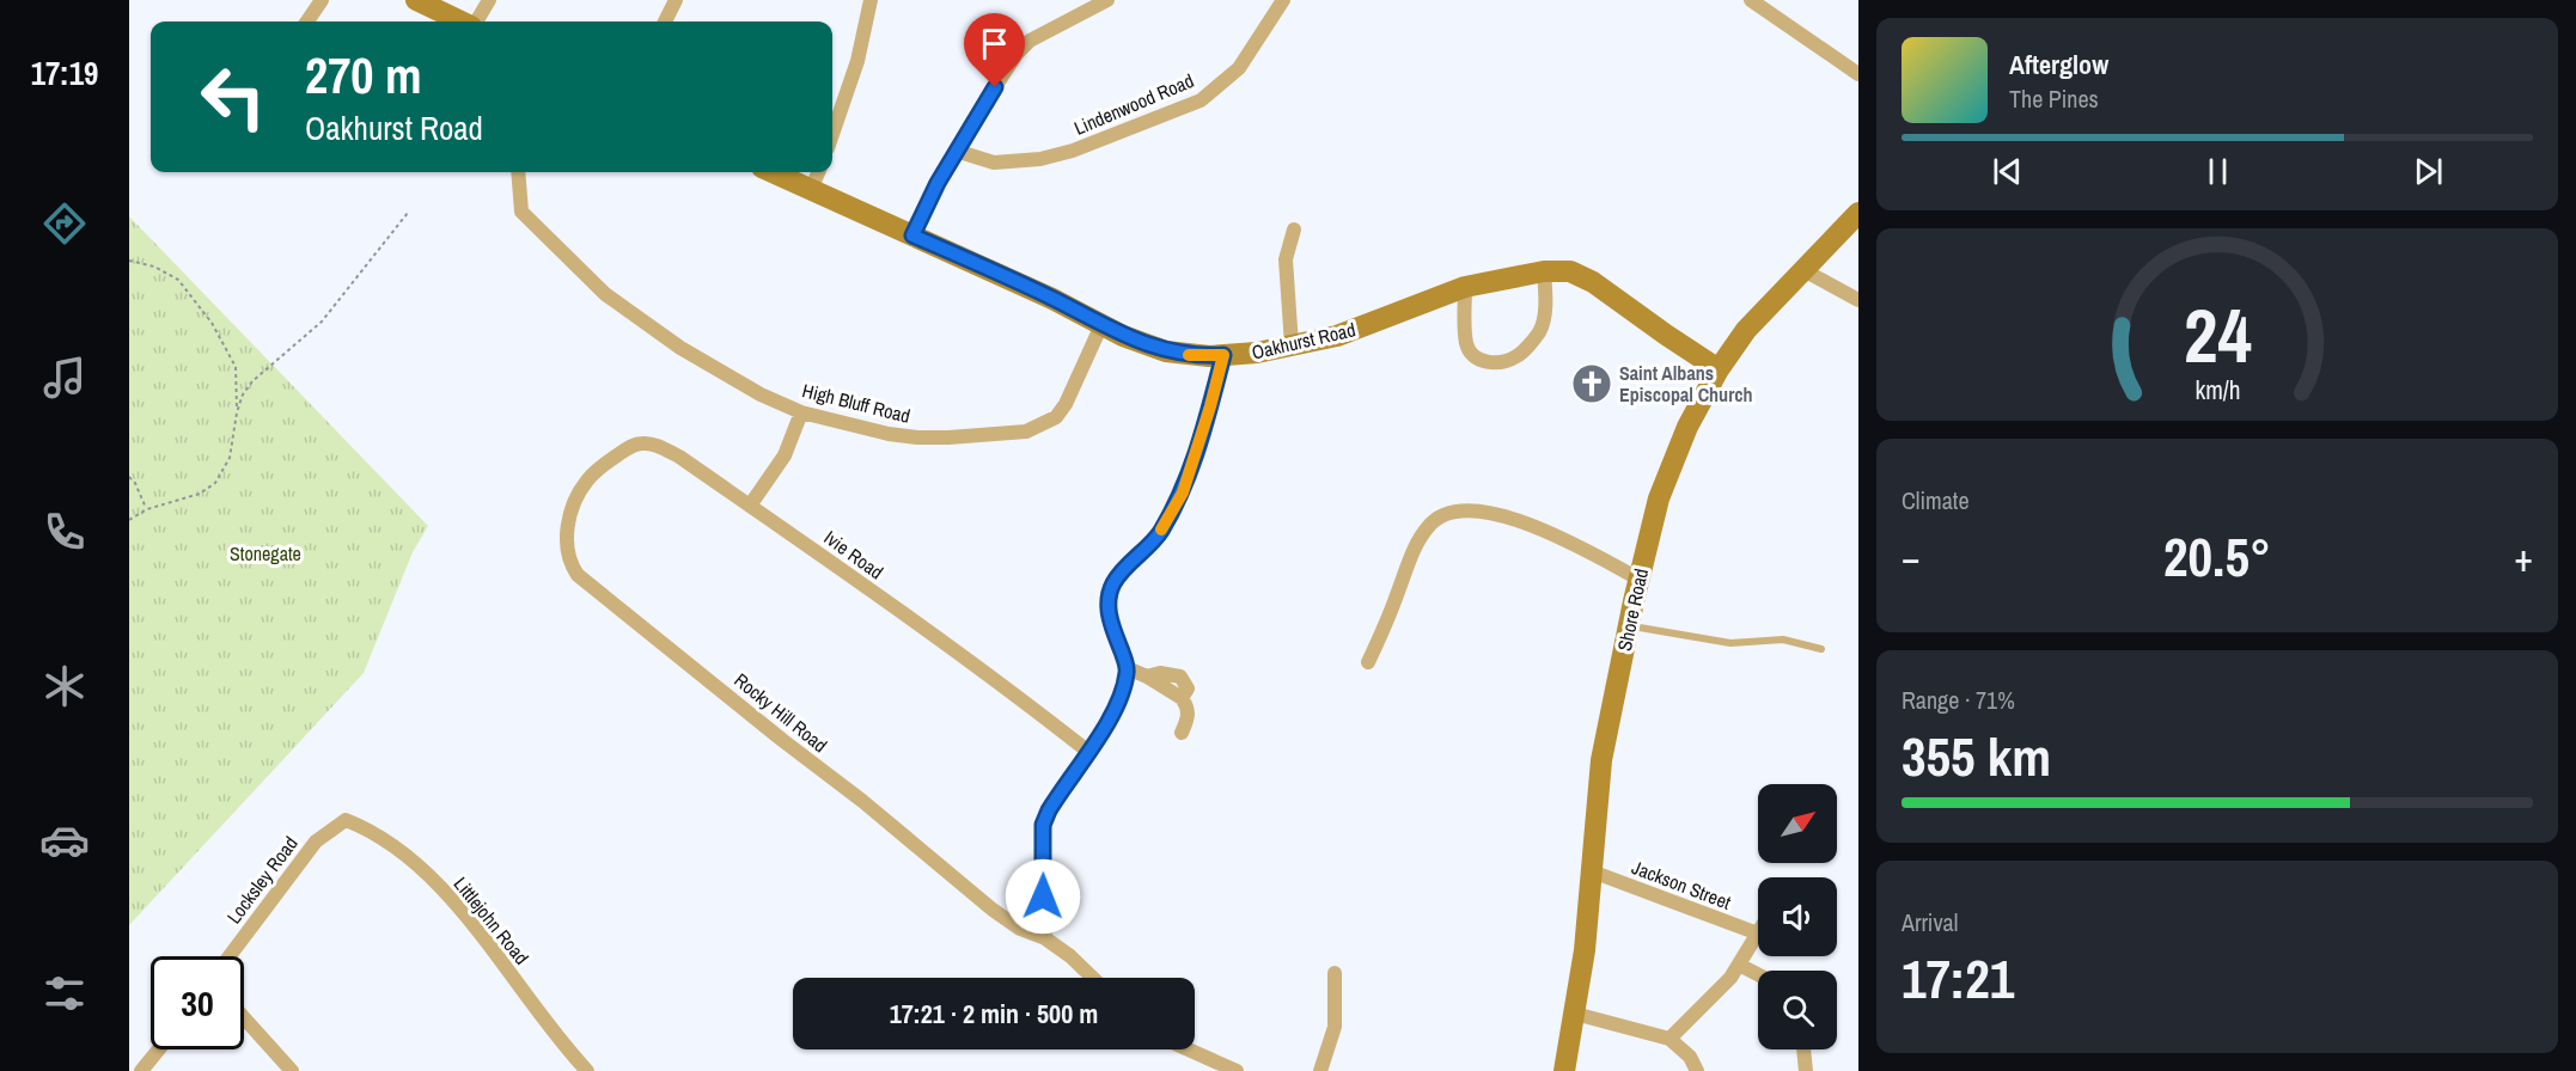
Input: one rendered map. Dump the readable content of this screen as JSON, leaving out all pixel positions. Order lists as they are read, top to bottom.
{
  "streets": {
    "street": [
      "Lindenwood Road",
      "Oakhurst Road",
      "High Bluff Road",
      "Ivie Road",
      "Shore Road",
      "Rocky Hill Road",
      "Locksley Road",
      "Jackson Street",
      "Littlejohn Road"
    ]
  },
  "crossings": [
    ["Oakhurst Road", "High Bluff Road"],
    ["Oakhurst Road", "Shore Road"],
    ["Ivie Road", "Rocky Hill Road"],
    ["Shore Road", "Jackson Street"],
    ["Locksley Road", "Littlejohn Road"]
  ],
  "parks": ["Stonegate"],
  "places": {
    "church": ["Saint Albans Episcopal Church"]
  },
  "north": "top right",
  "page": {
    "tabs": "17:19",
    "turn": ["270 m", "Oakhurst Road"],
    "song": ["Afterglow", "The Pines"],
    "tile": [
      "Climate",
      ["Range · 71%", "355 km"],
      ["Arrival", "17:21"]
    ],
    "heat": ["−", "20.5°", "+"],
    "limit": "30",
    "trip": "17:21 · 2 min · 500 m",
    "gauge": ["24", "km/h"]
  }
}
